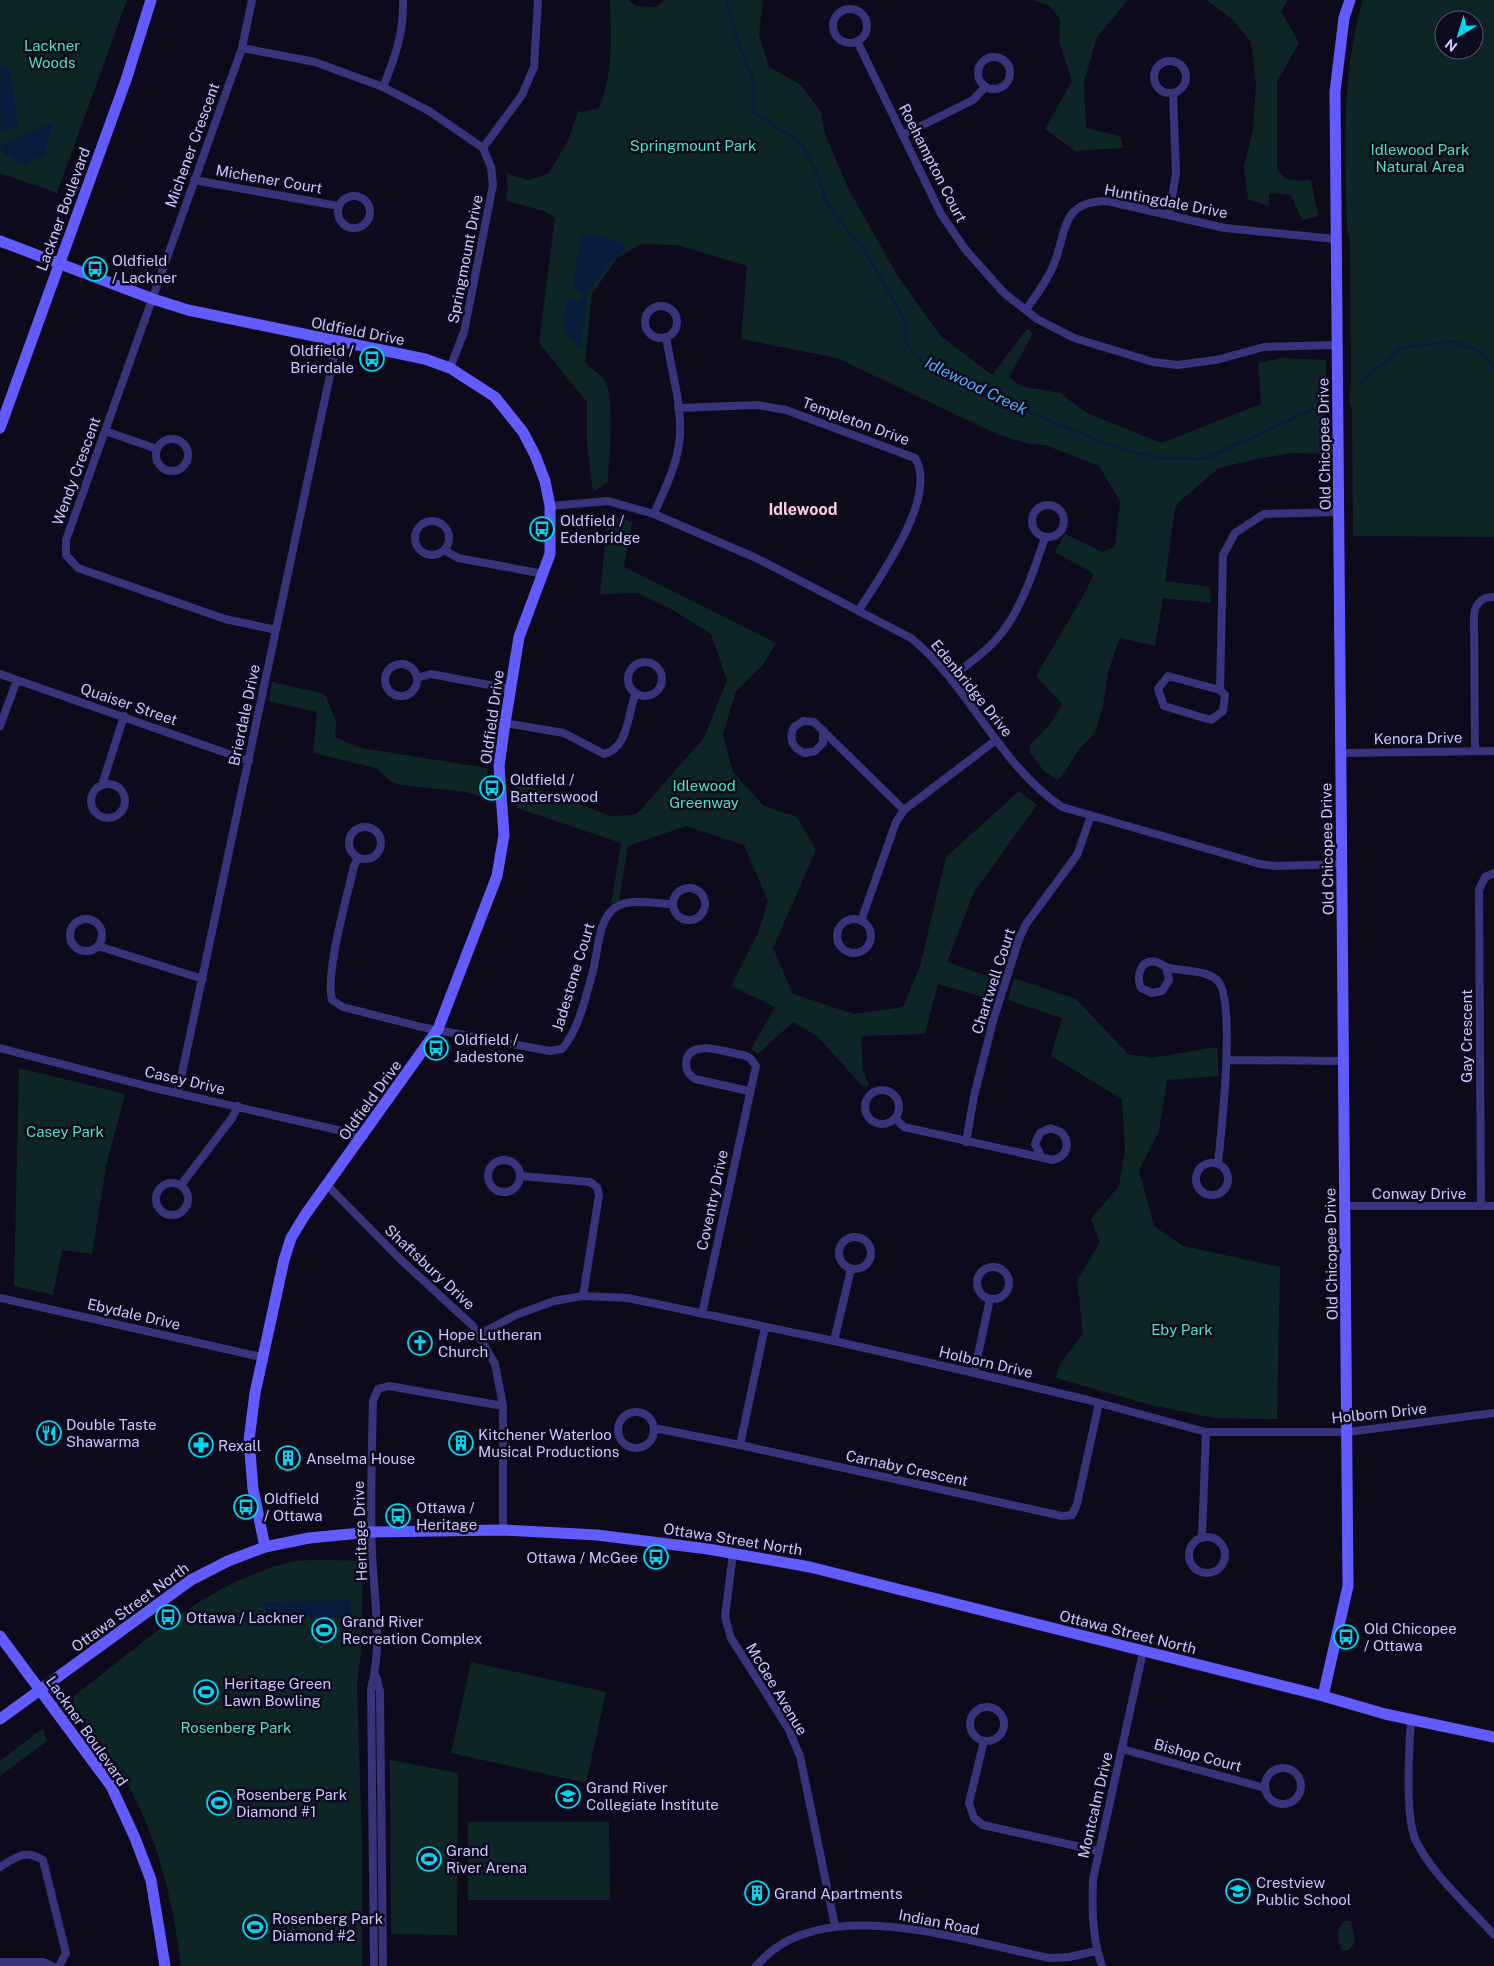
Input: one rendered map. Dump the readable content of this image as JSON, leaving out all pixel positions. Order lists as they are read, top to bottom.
{
  "streets": {
    "street": [
      "Michener Crescent",
      "Roehampton Court",
      "Michener Court",
      "Huntingdale Drive",
      "Lackner Boulevard",
      "Springmount Drive",
      "Oldfield Drive",
      "Templeton Drive",
      "Old Chicopee Drive",
      "Wendy Crescent",
      "Edenbridge Drive",
      "Quaiser Street",
      "Brierdale Drive",
      "Kenora Drive",
      "Jadestone Court",
      "Chartwell Court",
      "Gay Crescent",
      "Casey Drive",
      "Conway Drive",
      "Coventry Drive",
      "Shaftsbury Drive",
      "Ebydale Drive",
      "Holborn Drive",
      "Carnaby Crescent",
      "Heritage Drive",
      "Ottawa Street North",
      "McGee Avenue",
      "Bishop Court",
      "Montcalm Drive",
      "Indian Road"
    ]
  },
  "crossings": [
    ["Michener Crescent", "Michener Court"],
    ["Michener Crescent", "Oldfield Drive"],
    ["Michener Crescent", "Wendy Crescent"],
    ["Roehampton Court", "Huntingdale Drive"],
    ["Roehampton Court", "Old Chicopee Drive"],
    ["Huntingdale Drive", "Old Chicopee Drive"],
    ["Lackner Boulevard", "Oldfield Drive"],
    ["Lackner Boulevard", "Ottawa Street North"],
    ["Springmount Drive", "Oldfield Drive"],
    ["Oldfield Drive", "Wendy Crescent"],
    ["Oldfield Drive", "Edenbridge Drive"],
    ["Oldfield Drive", "Brierdale Drive"],
    ["Oldfield Drive", "Jadestone Court"],
    ["Oldfield Drive", "Casey Drive"],
    ["Oldfield Drive", "Shaftsbury Drive"],
    ["Oldfield Drive", "Ebydale Drive"],
    ["Oldfield Drive", "Ottawa Street North"],
    ["Templeton Drive", "Edenbridge Drive"],
    ["Old Chicopee Drive", "Edenbridge Drive"],
    ["Old Chicopee Drive", "Kenora Drive"],
    ["Old Chicopee Drive", "Conway Drive"],
    ["Old Chicopee Drive", "Holborn Drive"],
    ["Old Chicopee Drive", "Ottawa Street North"],
    ["Wendy Crescent", "Brierdale Drive"],
    ["Edenbridge Drive", "Chartwell Court"],
    ["Quaiser Street", "Brierdale Drive"],
    ["Brierdale Drive", "Casey Drive"],
    ["Gay Crescent", "Conway Drive"],
    ["Coventry Drive", "Holborn Drive"],
    ["Shaftsbury Drive", "Holborn Drive"],
    ["Shaftsbury Drive", "Heritage Drive"],
    ["Shaftsbury Drive", "Ottawa Street North"],
    ["Holborn Drive", "Carnaby Crescent"],
    ["Heritage Drive", "Ottawa Street North"],
    ["Ottawa Street North", "McGee Avenue"],
    ["Ottawa Street North", "Montcalm Drive"],
    ["McGee Avenue", "Indian Road"],
    ["Bishop Court", "Montcalm Drive"],
    ["Montcalm Drive", "Indian Road"]
  ],
  "districts": ["Idlewood"],
  "water": ["Idlewood Creek"],
  "parks": [
    "Lackner Woods",
    "Springmount Park",
    "Idlewood Park Natural Area",
    "Idlewood Greenway",
    "Casey Park",
    "Eby Park",
    "Rosenberg Park"
  ],
  "places": {
    "bus stop": [
      "Oldfield / Lackner",
      "Oldfield / Brierdale",
      "Oldfield / Edenbridge",
      "Oldfield / Batterswood",
      "Oldfield / Jadestone",
      "Oldfield / Ottawa",
      "Ottawa / Heritage",
      "Ottawa / McGee",
      "Ottawa / Lackner",
      "Old Chicopee / Ottawa"
    ],
    "church": ["Hope Lutheran Church"],
    "restaurant": ["Double Taste Shawarma"],
    "building": ["Kitchener Waterloo Musical Productions", "Anselma House", "Grand Apartments"],
    "pharmacy": ["Rexall"],
    "sports": [
      "Grand River Recreation Complex",
      "Heritage Green Lawn Bowling",
      "Rosenberg Park Diamond #1",
      "Grand River Arena",
      "Rosenberg Park Diamond #2"
    ],
    "school or university": ["Grand River Collegiate Institute", "Crestview Public School"]
  },
  "north": "bottom left"
}
